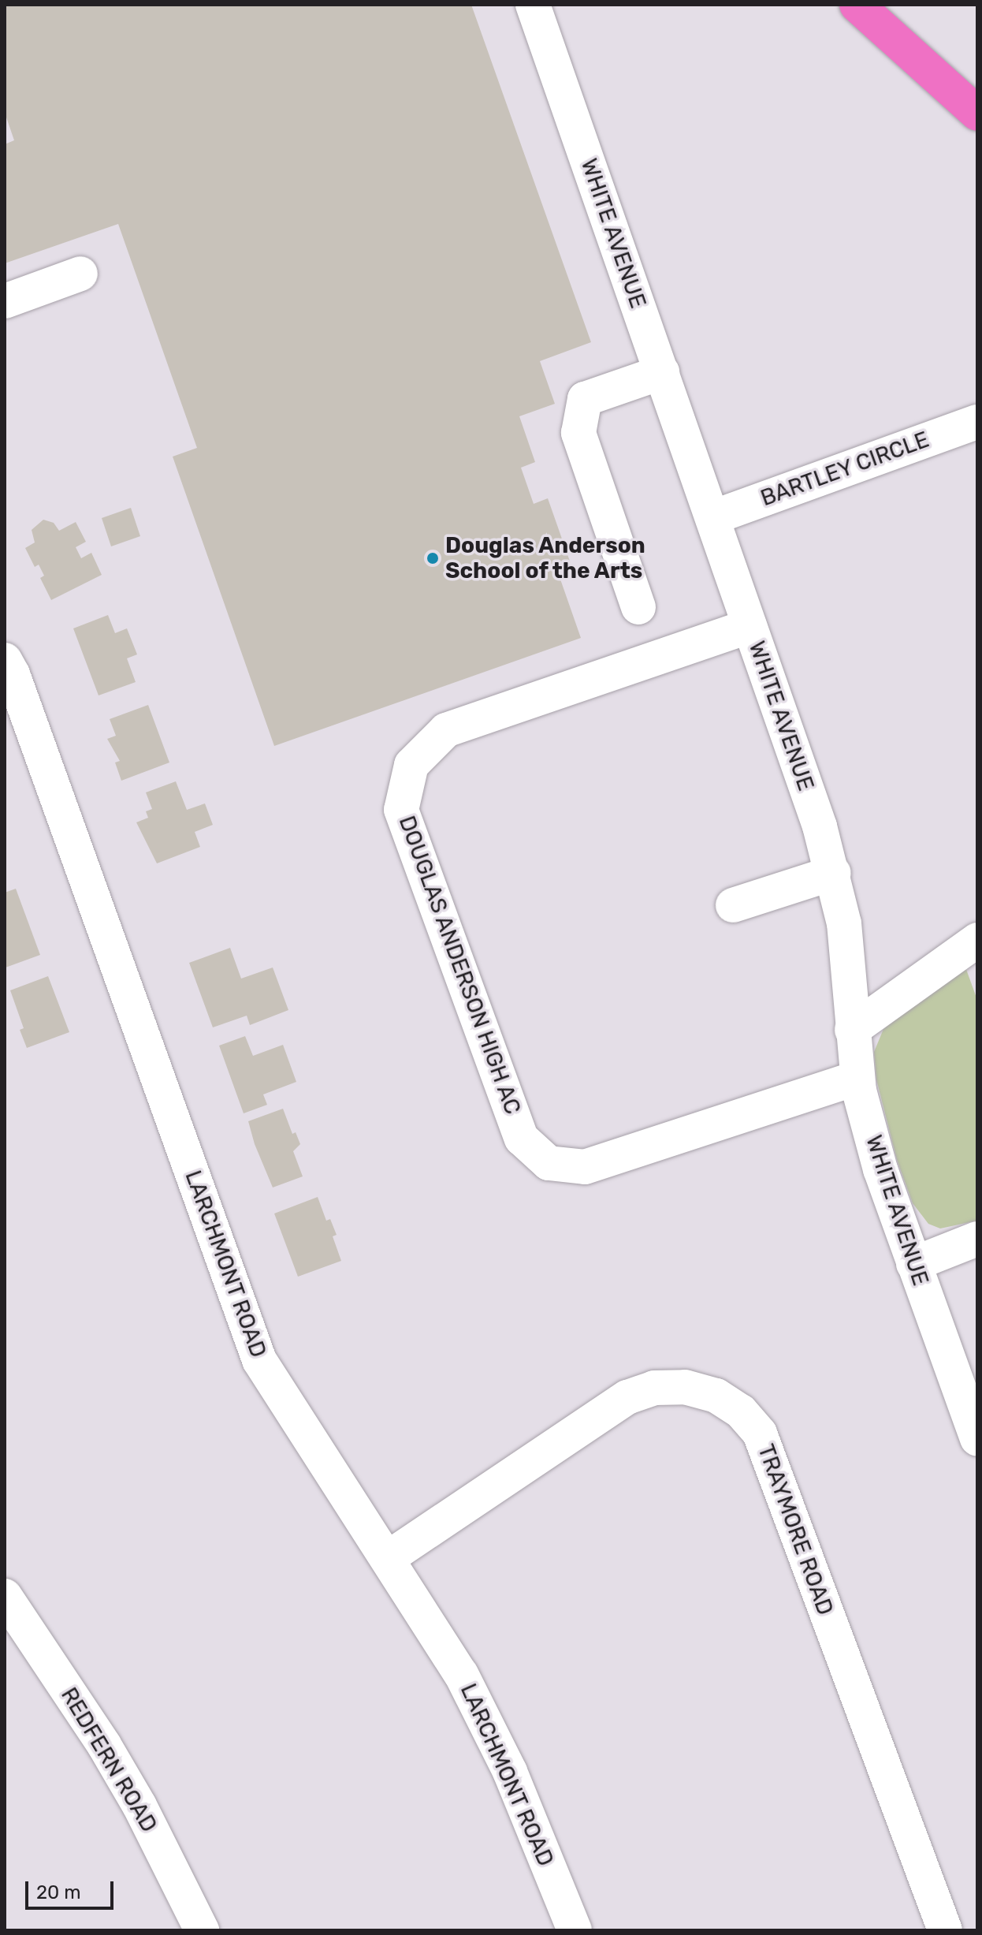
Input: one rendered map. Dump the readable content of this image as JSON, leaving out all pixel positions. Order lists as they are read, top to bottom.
{
  "streets": {
    "street": [
      "WHITE AVENUE",
      "BARTLEY CIRCLE",
      "DOUGLAS ANDERSON HIGH AC",
      "LARCHMONT ROAD",
      "TRAYMORE ROAD",
      "REDFERN ROAD"
    ]
  },
  "crossings": [
    ["WHITE AVENUE", "BARTLEY CIRCLE"],
    ["WHITE AVENUE", "DOUGLAS ANDERSON HIGH AC"],
    ["LARCHMONT ROAD", "TRAYMORE ROAD"]
  ],
  "places": ["Douglas Anderson School of the Arts"],
  "scale_bar": "20 m"
}
